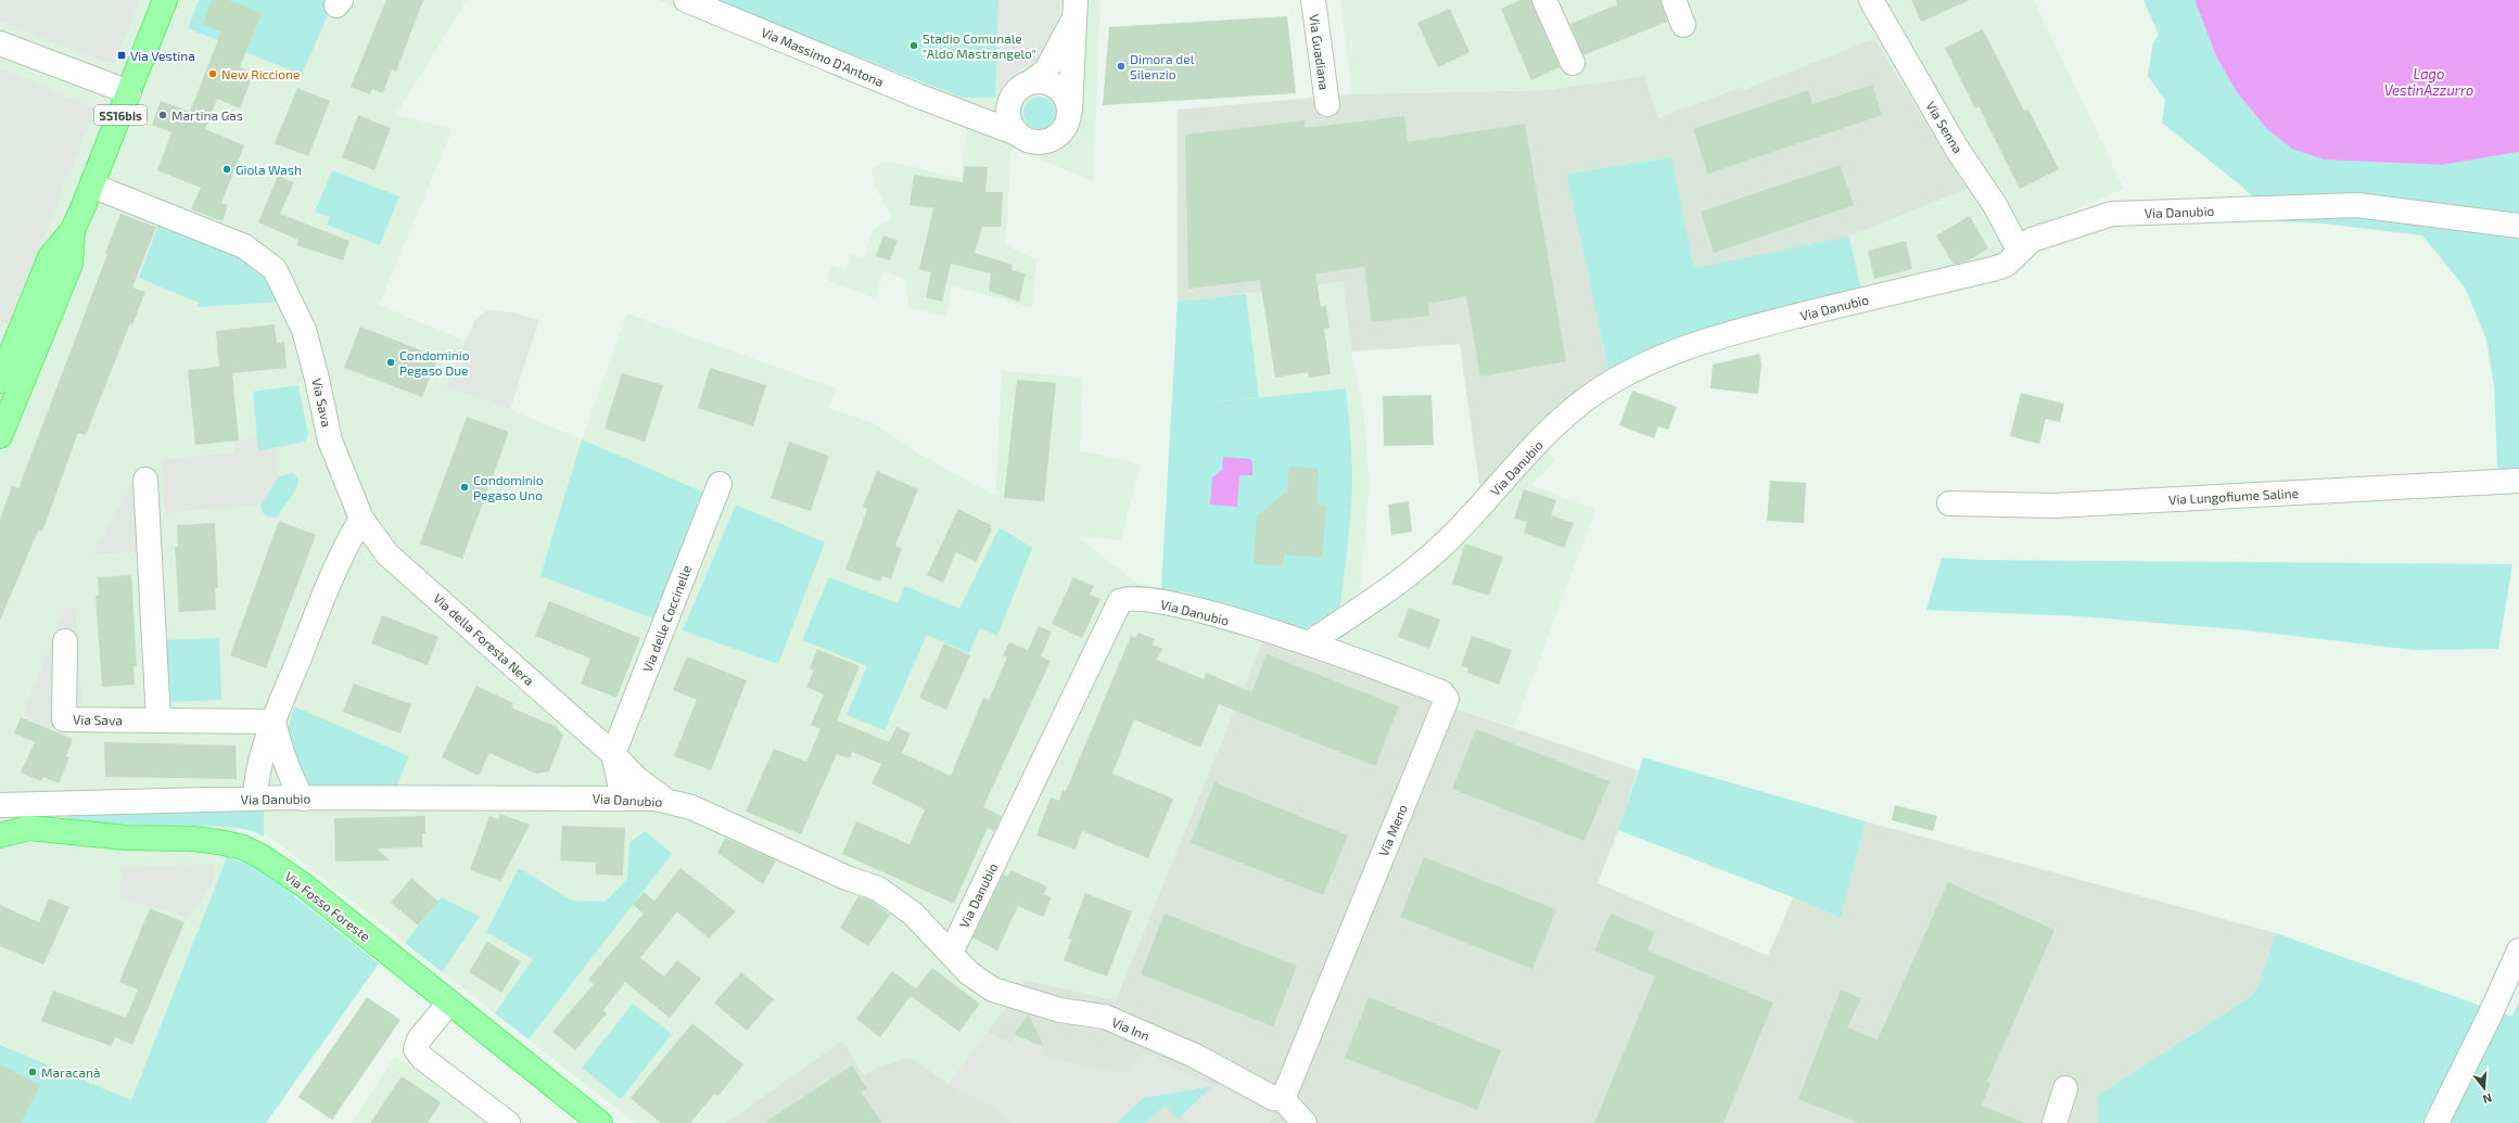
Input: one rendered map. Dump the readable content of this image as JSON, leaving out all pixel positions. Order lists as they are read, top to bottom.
{
  "streets": {
    "main road": ["SS16bis", "Via Fosso Foreste"],
    "street": [
      "Via Guadiana",
      "Via Massimo D'Antona",
      "Via Senna",
      "Via Danubio",
      "Via Sava",
      "Via Lungofiume Saline",
      "Via delle Coccinelle",
      "Via della Foresta Nera",
      "Via Meno",
      "Via Inn"
    ]
  },
  "crossings": [
    ["SS16bis", "Via Sava"],
    ["Via Senna", "Via Danubio"],
    ["Via Danubio", "Via della Foresta Nera"],
    ["Via Danubio", "Via Meno"],
    ["Via Danubio", "Via Inn"],
    ["Via Sava", "Via della Foresta Nera"],
    ["Via delle Coccinelle", "Via della Foresta Nera"],
    ["Via Meno", "Via Inn"]
  ],
  "water": ["Lago VestinAzzurro"],
  "places": {
    "other": [
      "Stadio Comunale \"Aldo Mastrangelo\"",
      "Dimora del Silenzio",
      "New Riccione",
      "Martina Gas",
      "Giola Wash",
      "Condominio Pegaso Due",
      "Condominio Pegaso Uno",
      "Maracanà"
    ],
    "transit": ["Via Vestina"]
  },
  "north": "bottom"
}
